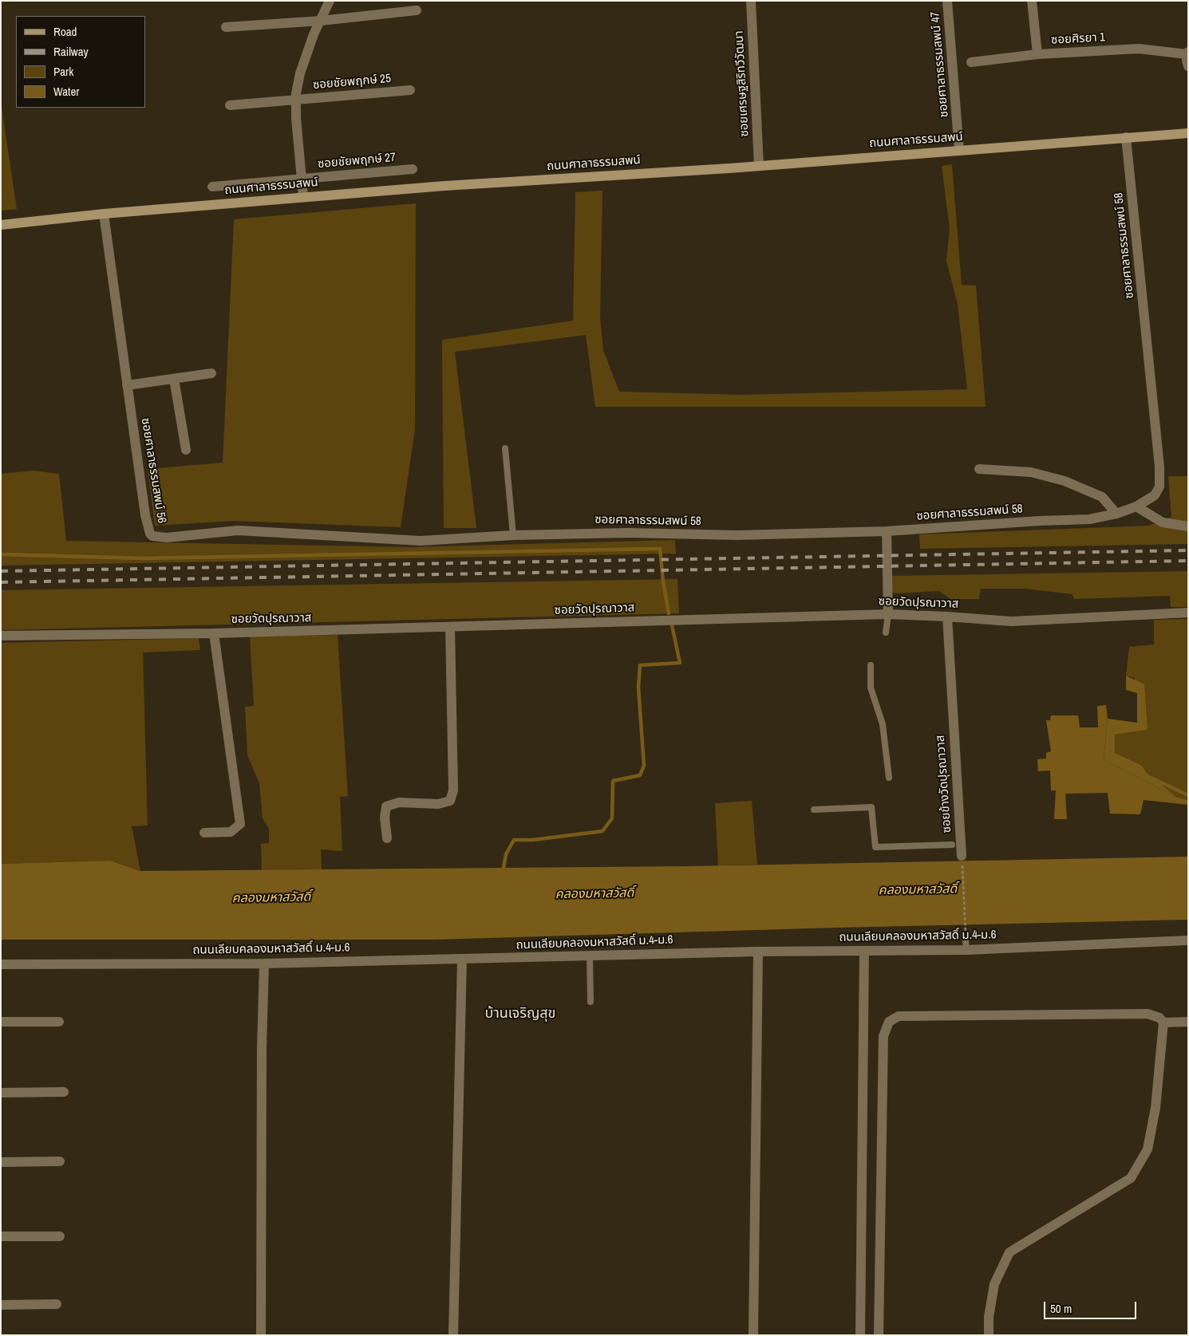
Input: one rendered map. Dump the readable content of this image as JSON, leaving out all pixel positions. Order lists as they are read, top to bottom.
{
  "streets": {
    "street": [
      "ซอยศิรยา 1",
      "ซอยศาลาธรรมสพน์ 47",
      "ซอยชัยพฤกษ์ 25",
      "ซอยเศรษฐสิริทวีวัฒนา",
      "ถนนศาลาธรรมสพน์",
      "ซอยชัยพฤกษ์ 27",
      "ซอยศาลาธรรมสพน์ 58",
      "ซอยศาลาธรรมสพน์ 56",
      "ซอยวัดปุรณาวาส",
      "ซอยข้างวัดปุรณาวาส",
      "ถนนเลียบคลองมหาสวัสดิ์ ม.4-ม.6"
    ]
  },
  "crossings": [
    ["ซอยศาลาธรรมสพน์ 47", "ถนนศาลาธรรมสพน์"],
    ["ซอยเศรษฐสิริทวีวัฒนา", "ถนนศาลาธรรมสพน์"],
    ["ถนนศาลาธรรมสพน์", "ซอยศาลาธรรมสพน์ 58"],
    ["ถนนศาลาธรรมสพน์", "ซอยศาลาธรรมสพน์ 56"],
    ["ซอยศาลาธรรมสพน์ 58", "ซอยศาลาธรรมสพน์ 56"],
    ["ซอยวัดปุรณาวาส", "ซอยข้างวัดปุรณาวาส"]
  ],
  "districts": ["บ้านเจริญสุข"],
  "water": ["คลองมหาสวัสดิ์"],
  "legend": [
    "Road",
    "Railway",
    "Park",
    "Water"
  ],
  "scale_bar": "50 m"
}
